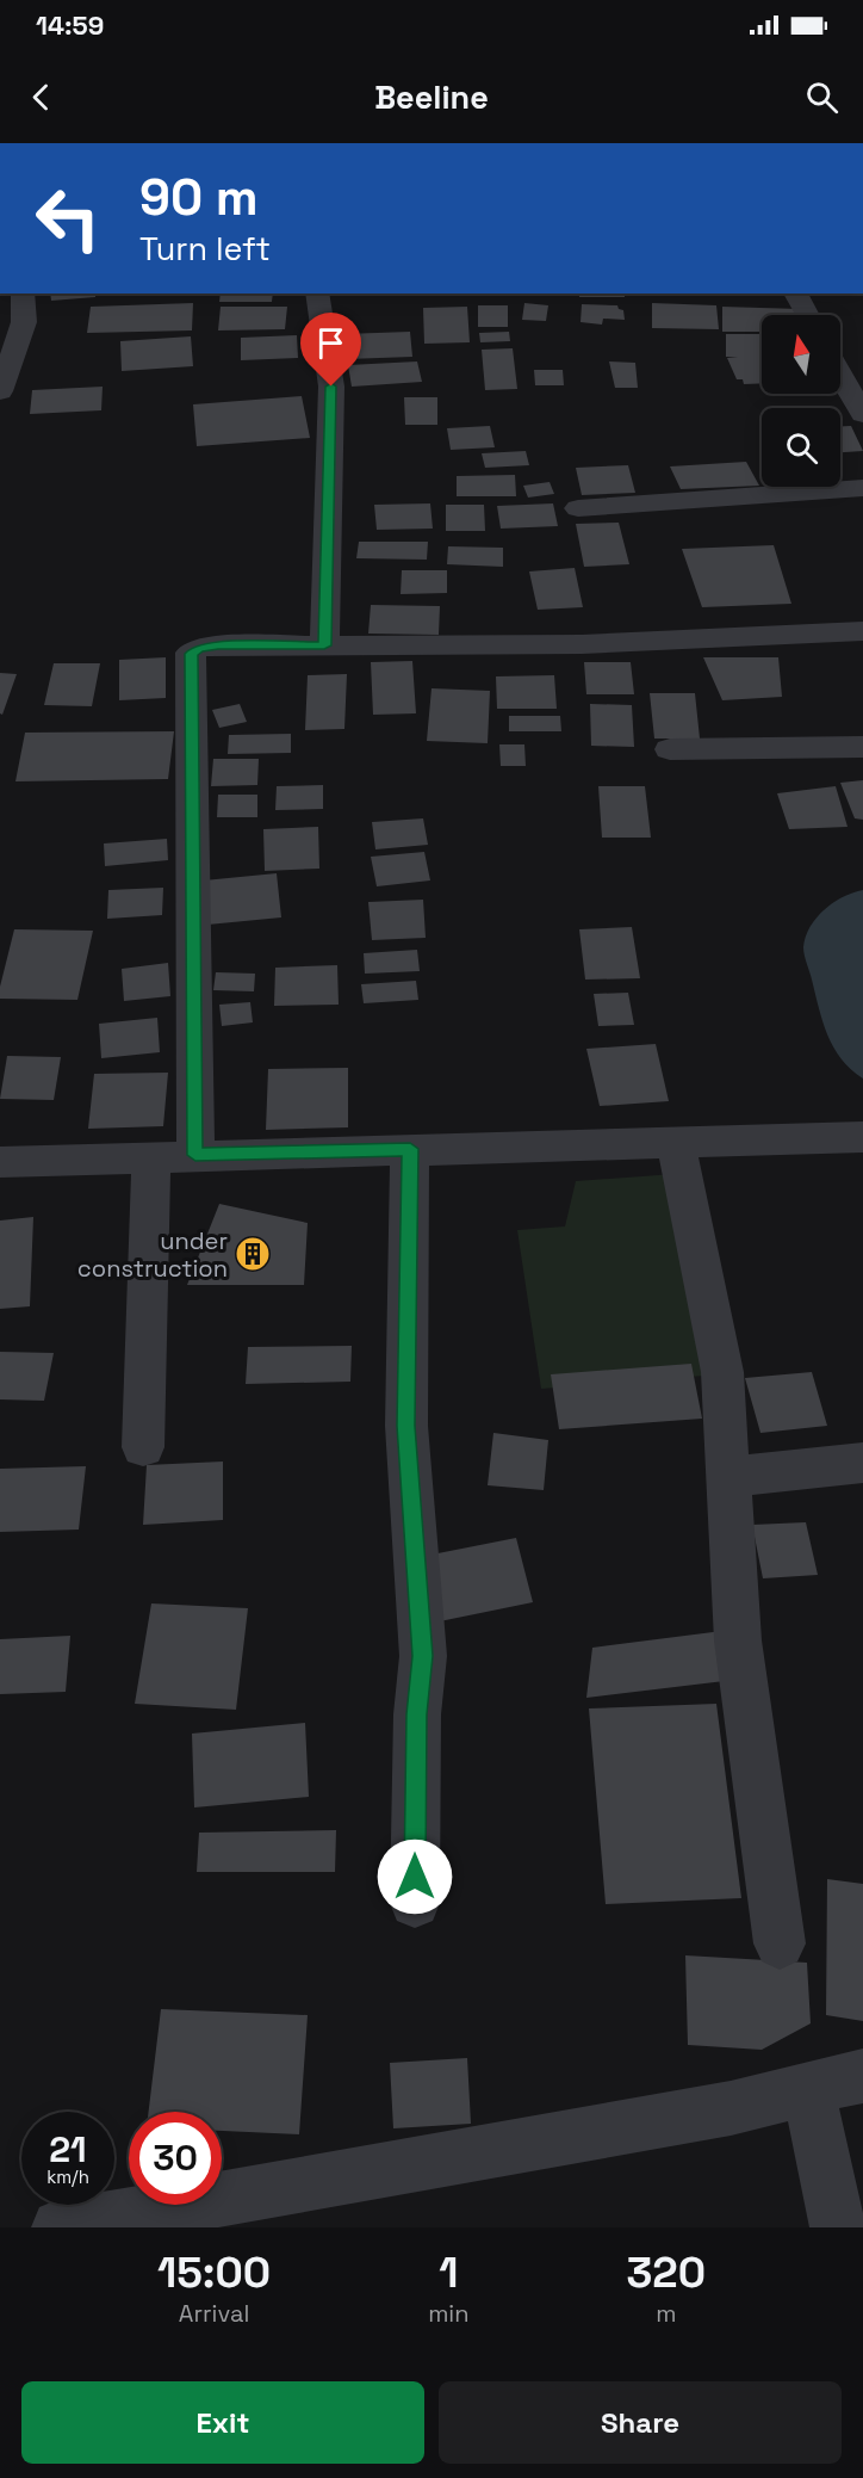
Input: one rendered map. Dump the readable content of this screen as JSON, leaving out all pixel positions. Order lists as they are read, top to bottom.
{
  "places": {
    "building": ["under construction"]
  },
  "north": "top",
  "page": {
    "status": "14:59",
    "header": "Beeline",
    "turn": ["90 m", "Turn left"],
    "speed": "21 km/h",
    "limit": "30",
    "eta": [
      "15:00",
      "Arrival",
      "1",
      "min",
      "320",
      "m"
    ],
    "buttons": ["Exit", "Share"]
  }
}
